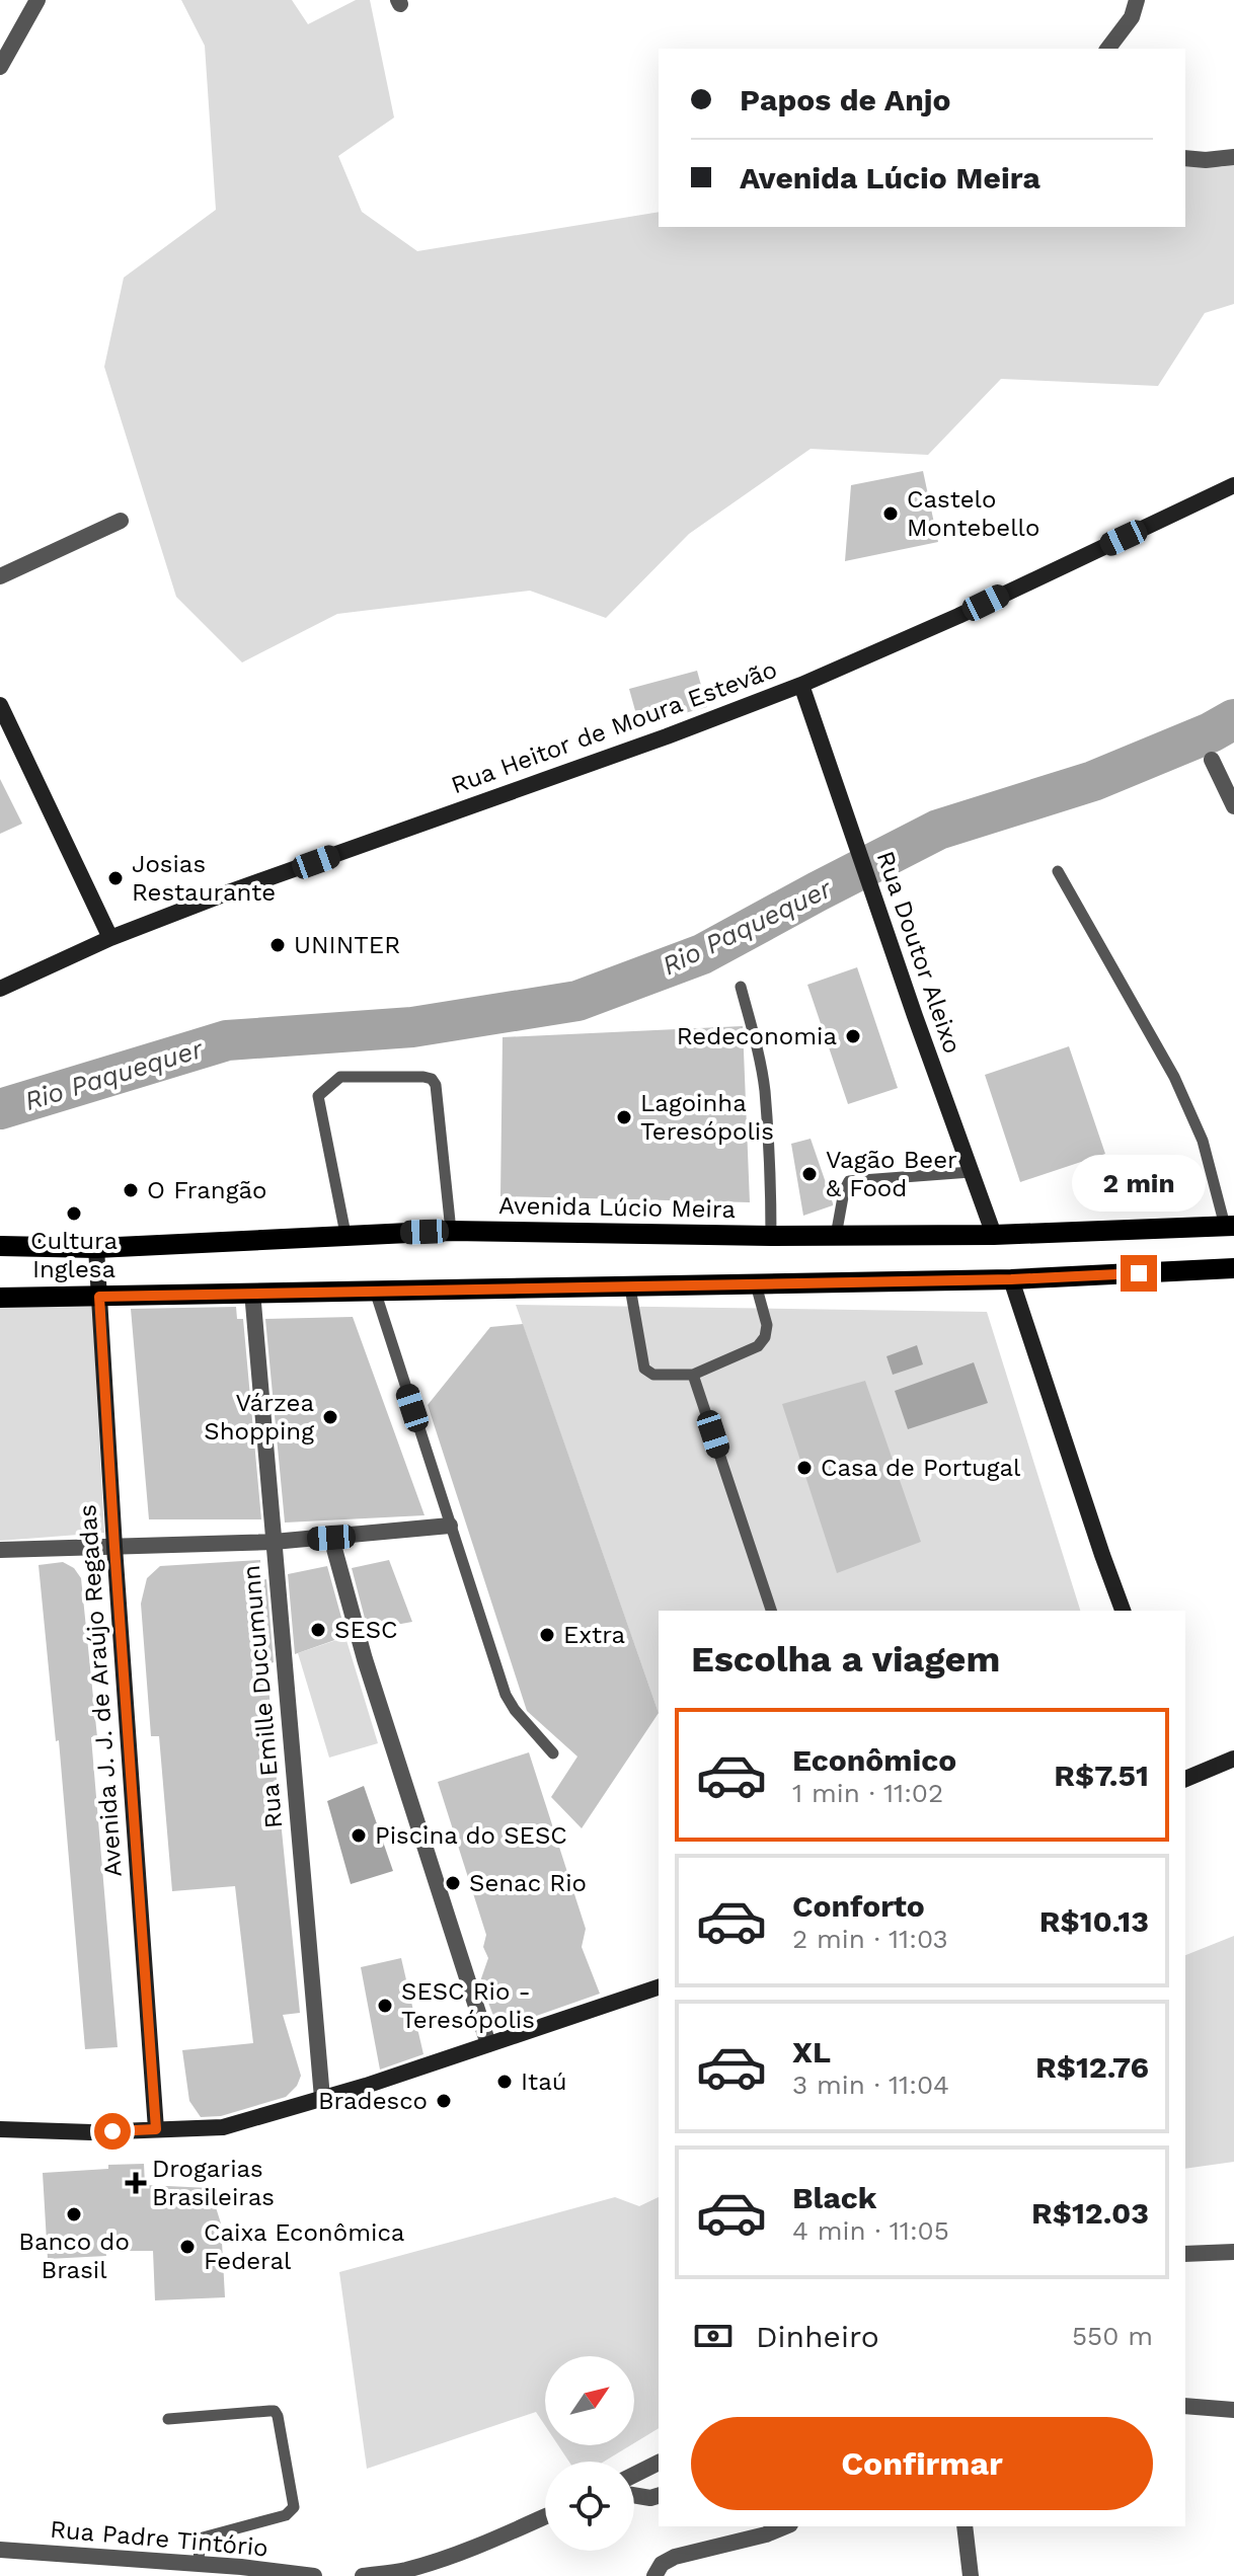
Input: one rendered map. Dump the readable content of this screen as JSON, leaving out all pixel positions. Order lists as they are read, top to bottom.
{
  "streets": {
    "main road": [
      "Rua Heitor de Moura Estevão",
      "Rua Doutor Aleixo",
      "Avenida Lúcio Meira",
      "Avenida J. J. de Araújo Regadas"
    ],
    "street": ["Rua Emille Ducumunn", "Rua Padre Tintório"]
  },
  "crossings": [
    ["Rua Heitor de Moura Estevão", "Rua Doutor Aleixo"],
    ["Rua Doutor Aleixo", "Avenida Lúcio Meira"],
    ["Avenida Lúcio Meira", "Avenida J. J. de Araújo Regadas"]
  ],
  "water": ["Rio Paquequer"],
  "places": {
    "other": [
      "Castelo Montebello",
      "Josias Restaurante",
      "UNINTER",
      "Redeconomia",
      "Lagoinha Teresópolis",
      "Vagão Beer & Food",
      "O Frangão",
      "Cultura Inglesa",
      "Várzea Shopping",
      "Casa de Portugal",
      "SESC",
      "Extra",
      "Piscina do SESC",
      "Senac Rio",
      "SESC Rio - Teresópolis",
      "Itaú",
      "Bradesco",
      "Banco do Brasil",
      "Caixa Econômica Federal"
    ],
    "health": ["Drogarias Brasileiras"]
  },
  "north": "top right",
  "page": {
    "banner": ["Papos de Anjo", "Avenida Lúcio Meira"],
    "bubble": "2 min",
    "heading": "Escolha a viagem",
    "list": [
      {
        "name": "Econômico",
        "note": "1 min · 11:02",
        "value": "R$7.51"
      },
      {
        "name": "Conforto",
        "note": "2 min · 11:03",
        "value": "R$10.13"
      },
      {
        "name": "XL",
        "note": "3 min · 11:04",
        "value": "R$12.76"
      },
      {
        "name": "Black",
        "note": "4 min · 11:05",
        "value": "R$12.03"
      }
    ],
    "pay": ["Dinheiro", "550 m"],
    "buttons": "Confirmar"
  }
}
